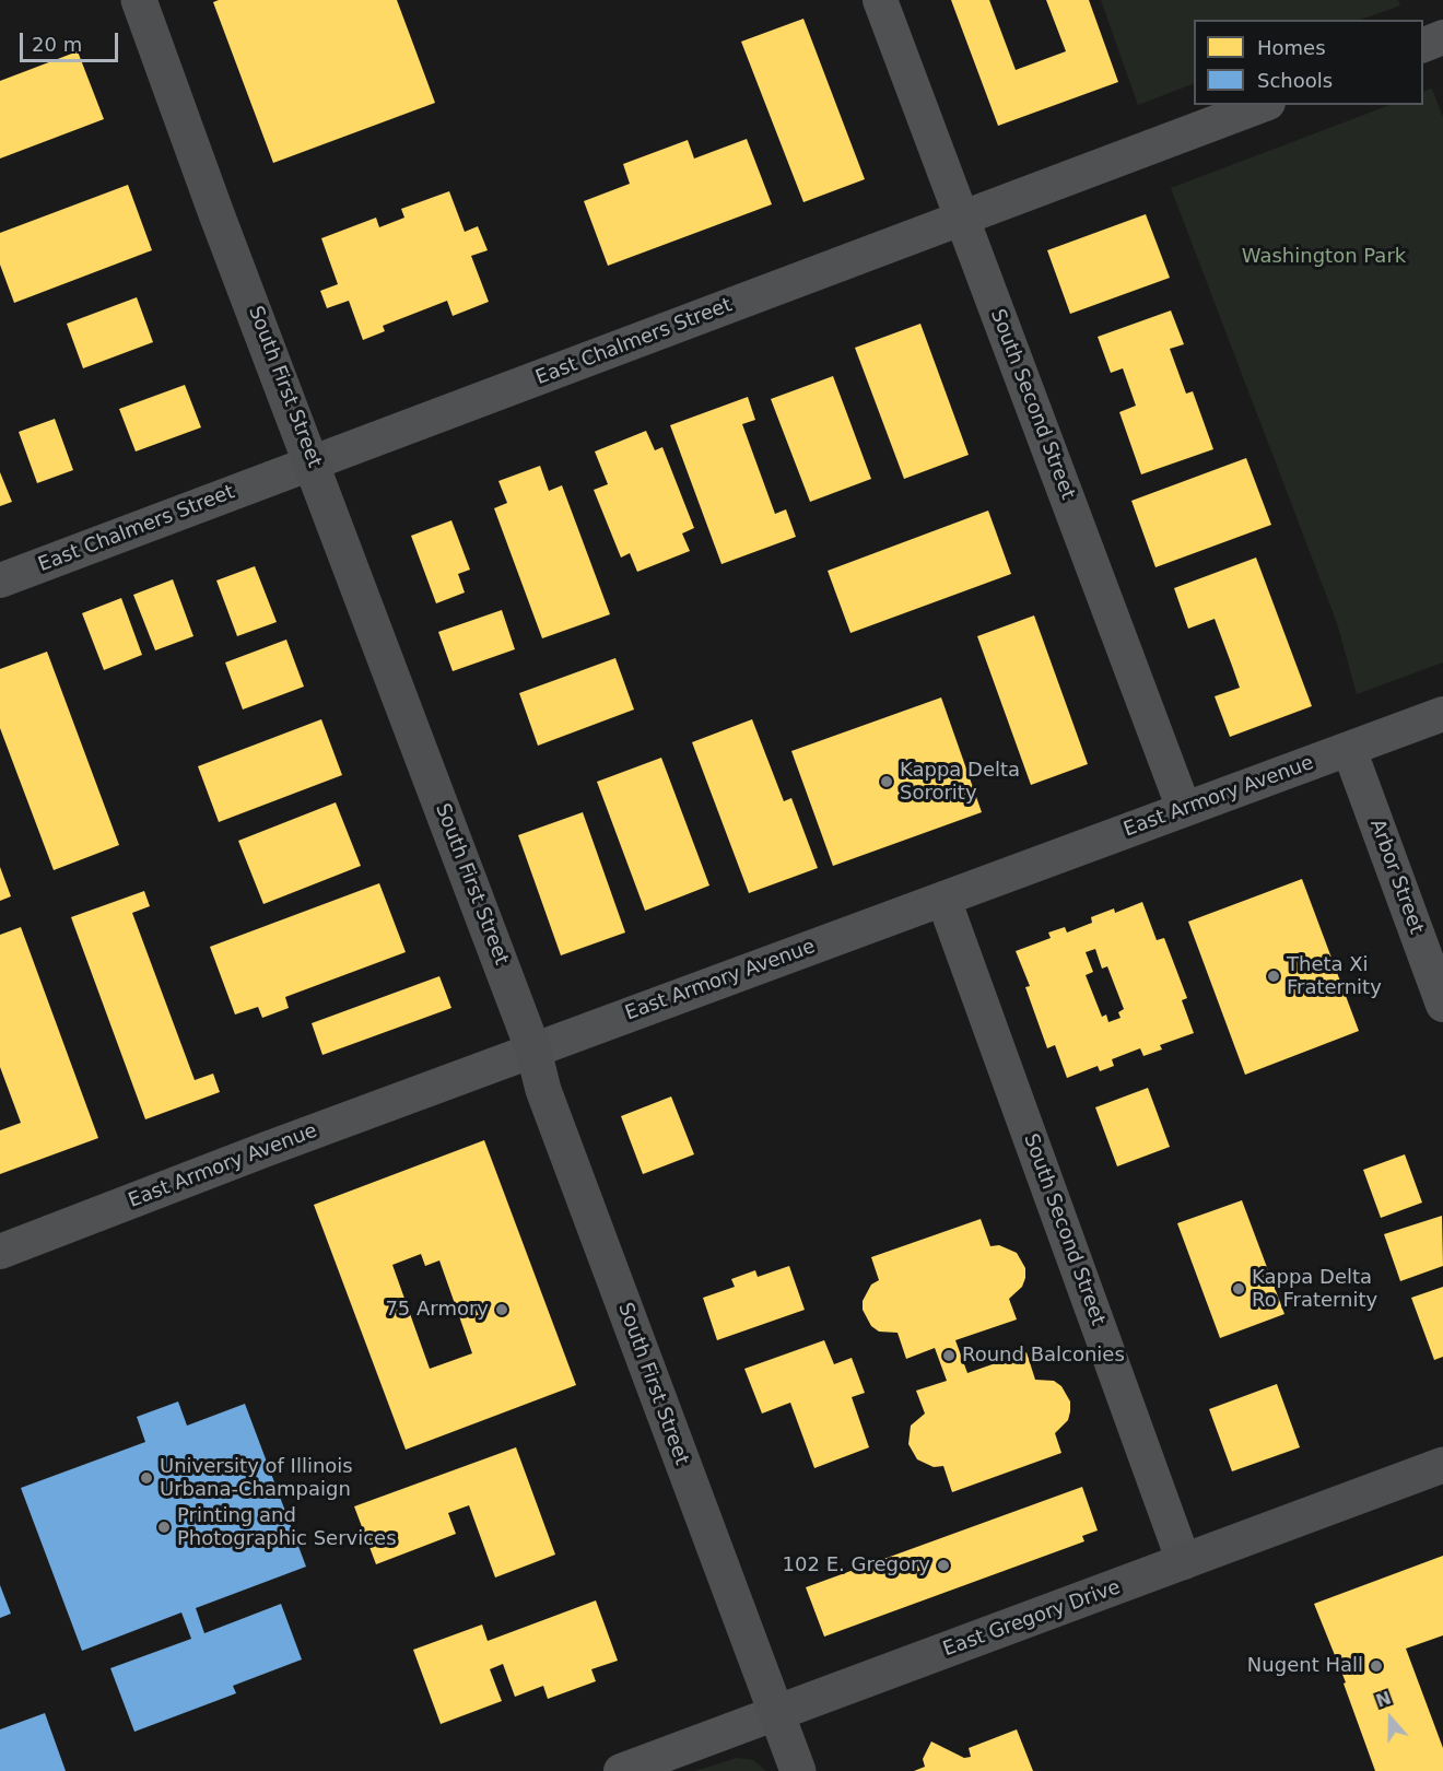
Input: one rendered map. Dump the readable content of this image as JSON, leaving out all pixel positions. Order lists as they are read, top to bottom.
{
  "streets": {
    "street": [
      "East Chalmers Street",
      "South First Street",
      "South Second Street",
      "East Armory Avenue",
      "Arbor Street",
      "East Gregory Drive"
    ]
  },
  "crossings": [
    ["East Chalmers Street", "South First Street"],
    ["East Chalmers Street", "South Second Street"],
    ["South First Street", "East Armory Avenue"],
    ["South First Street", "East Gregory Drive"],
    ["South Second Street", "East Armory Avenue"],
    ["South Second Street", "East Gregory Drive"],
    ["East Armory Avenue", "Arbor Street"]
  ],
  "parks": ["Washington Park"],
  "places": [
    "Kappa Delta Sorority",
    "Theta Xi Fraternity",
    "Kappa Delta Ro Fraternity",
    "75 Armory",
    "Round Balconies",
    "University of Illinois Urbana-Champaign",
    "Printing and Photographic Services",
    "102 E. Gregory",
    "Nugent Hall"
  ],
  "legend": ["Homes", "Schools"],
  "scale_bar": "20 m",
  "north": "top"
}
